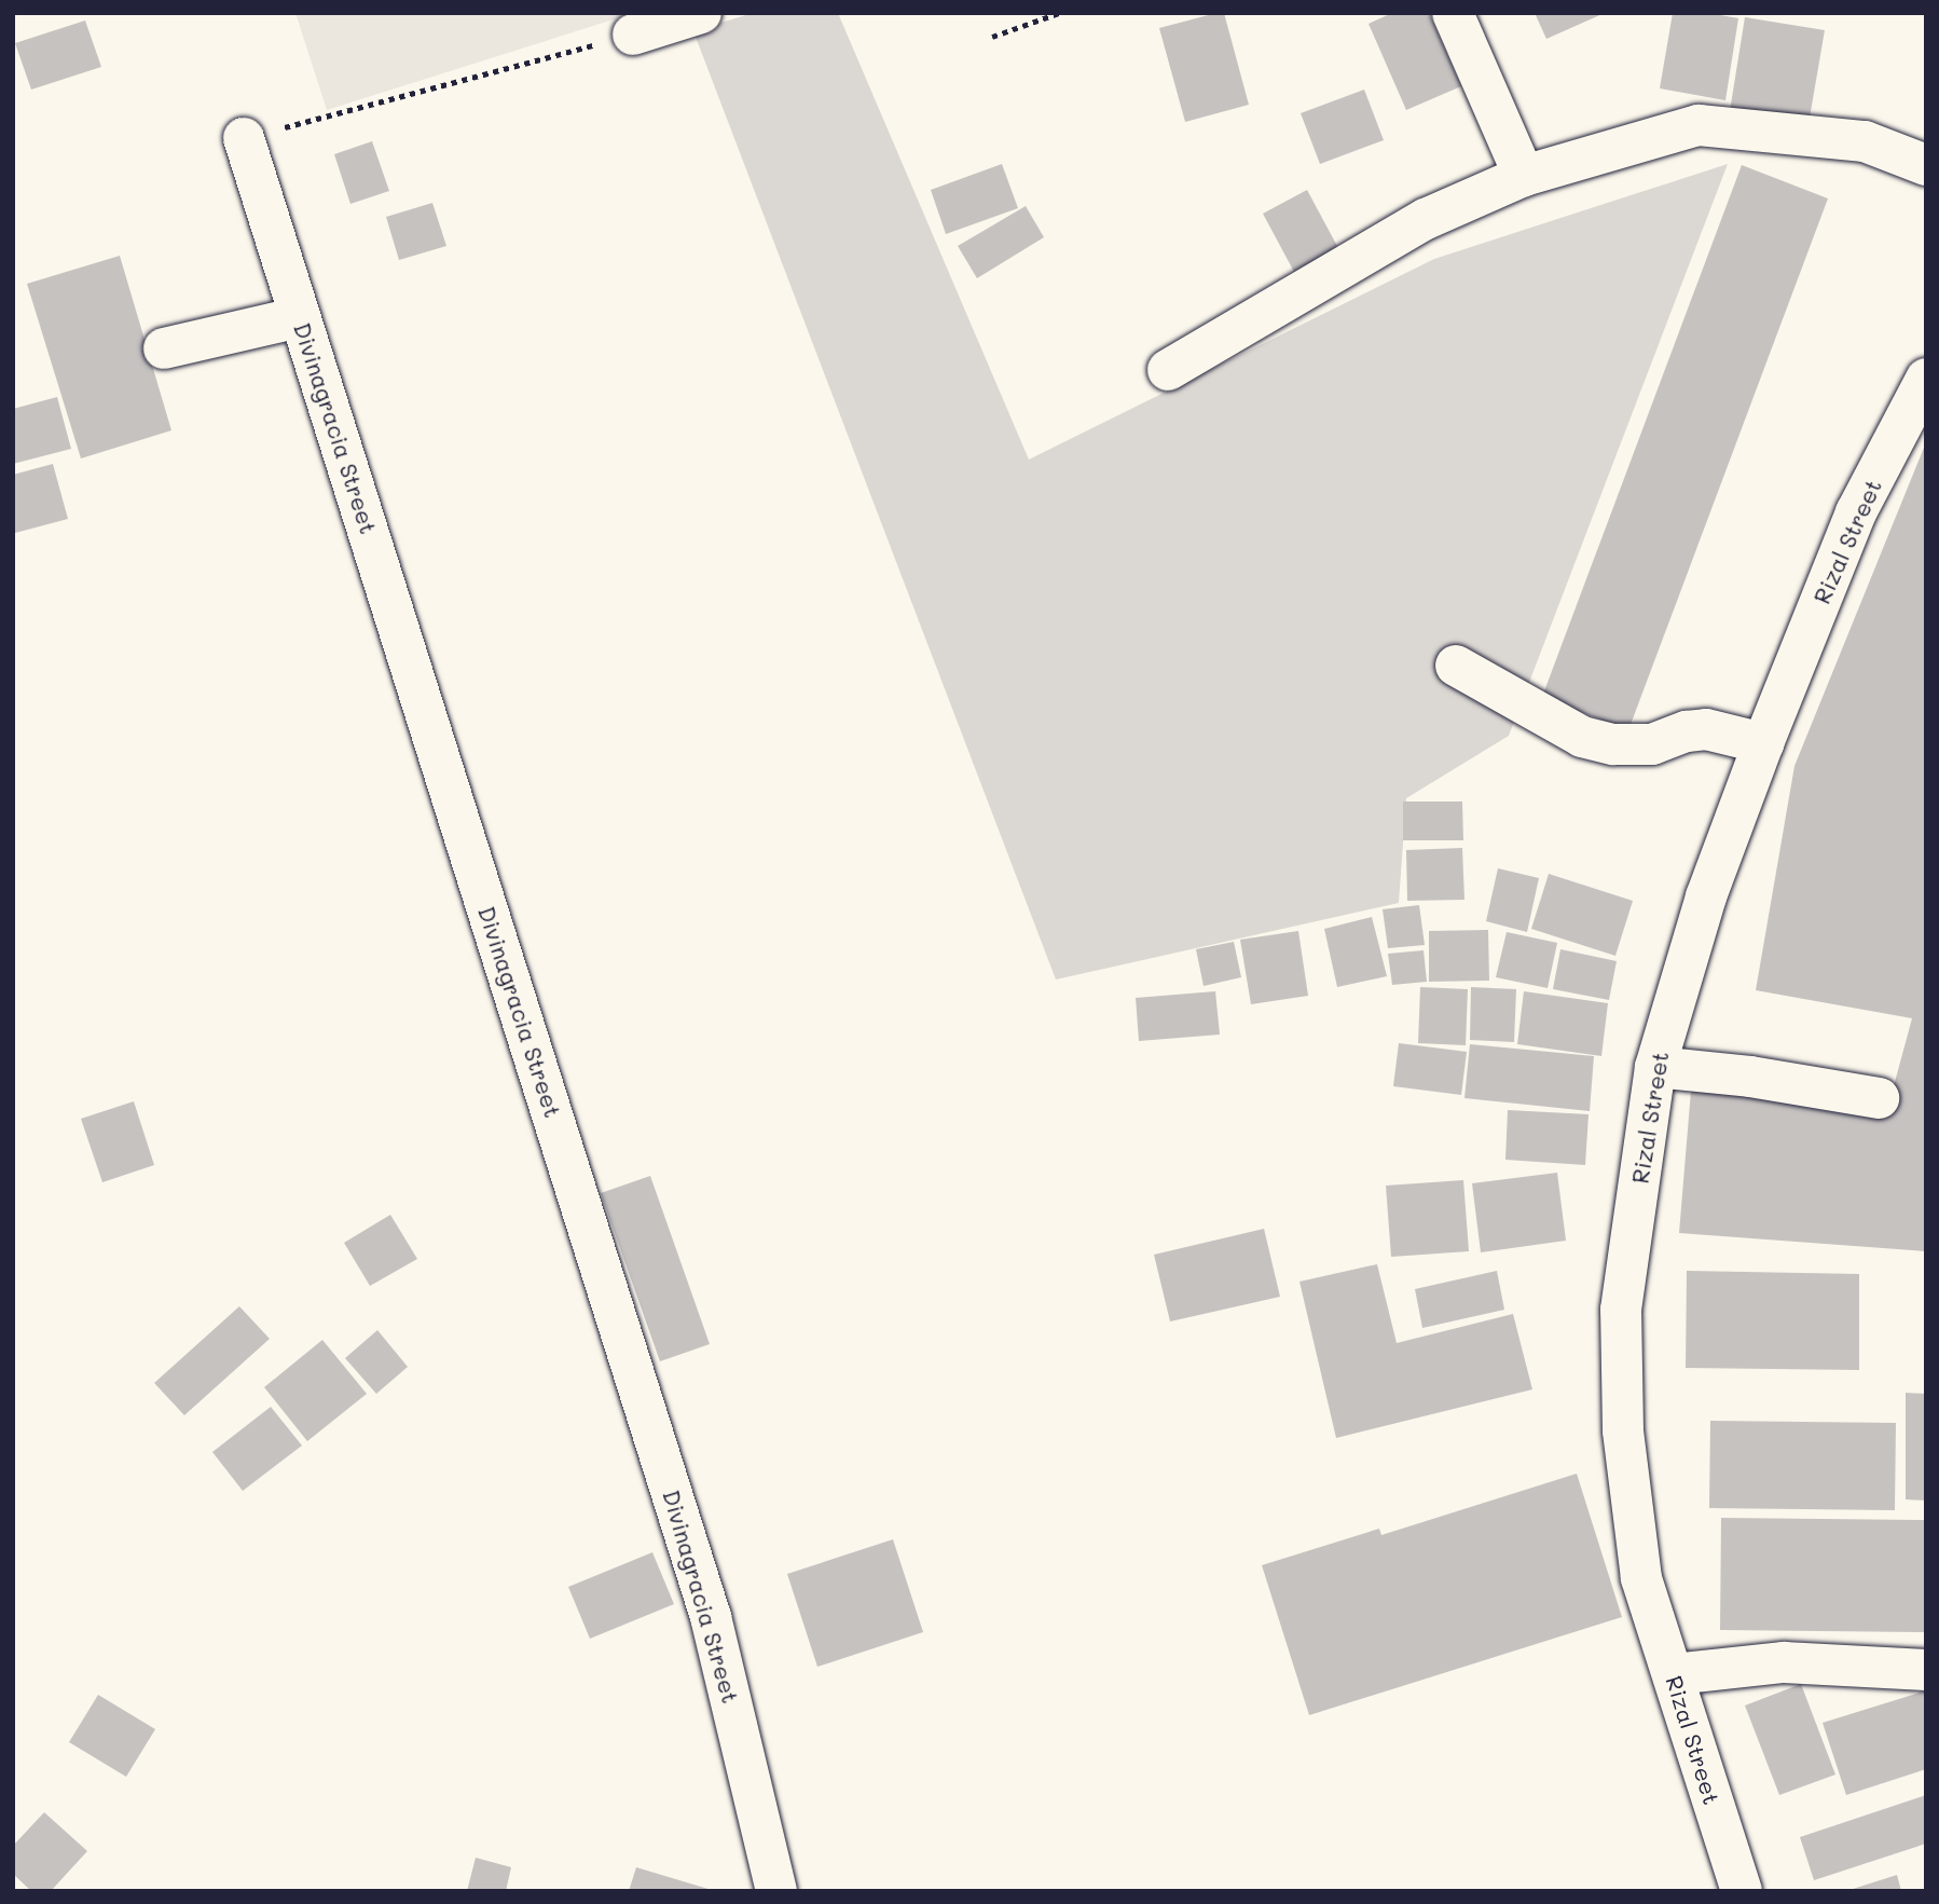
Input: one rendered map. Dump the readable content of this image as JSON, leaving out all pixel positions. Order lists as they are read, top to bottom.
{
  "streets": {
    "street": ["Divinagracia Street", "Rizal Street"]
  }
}
